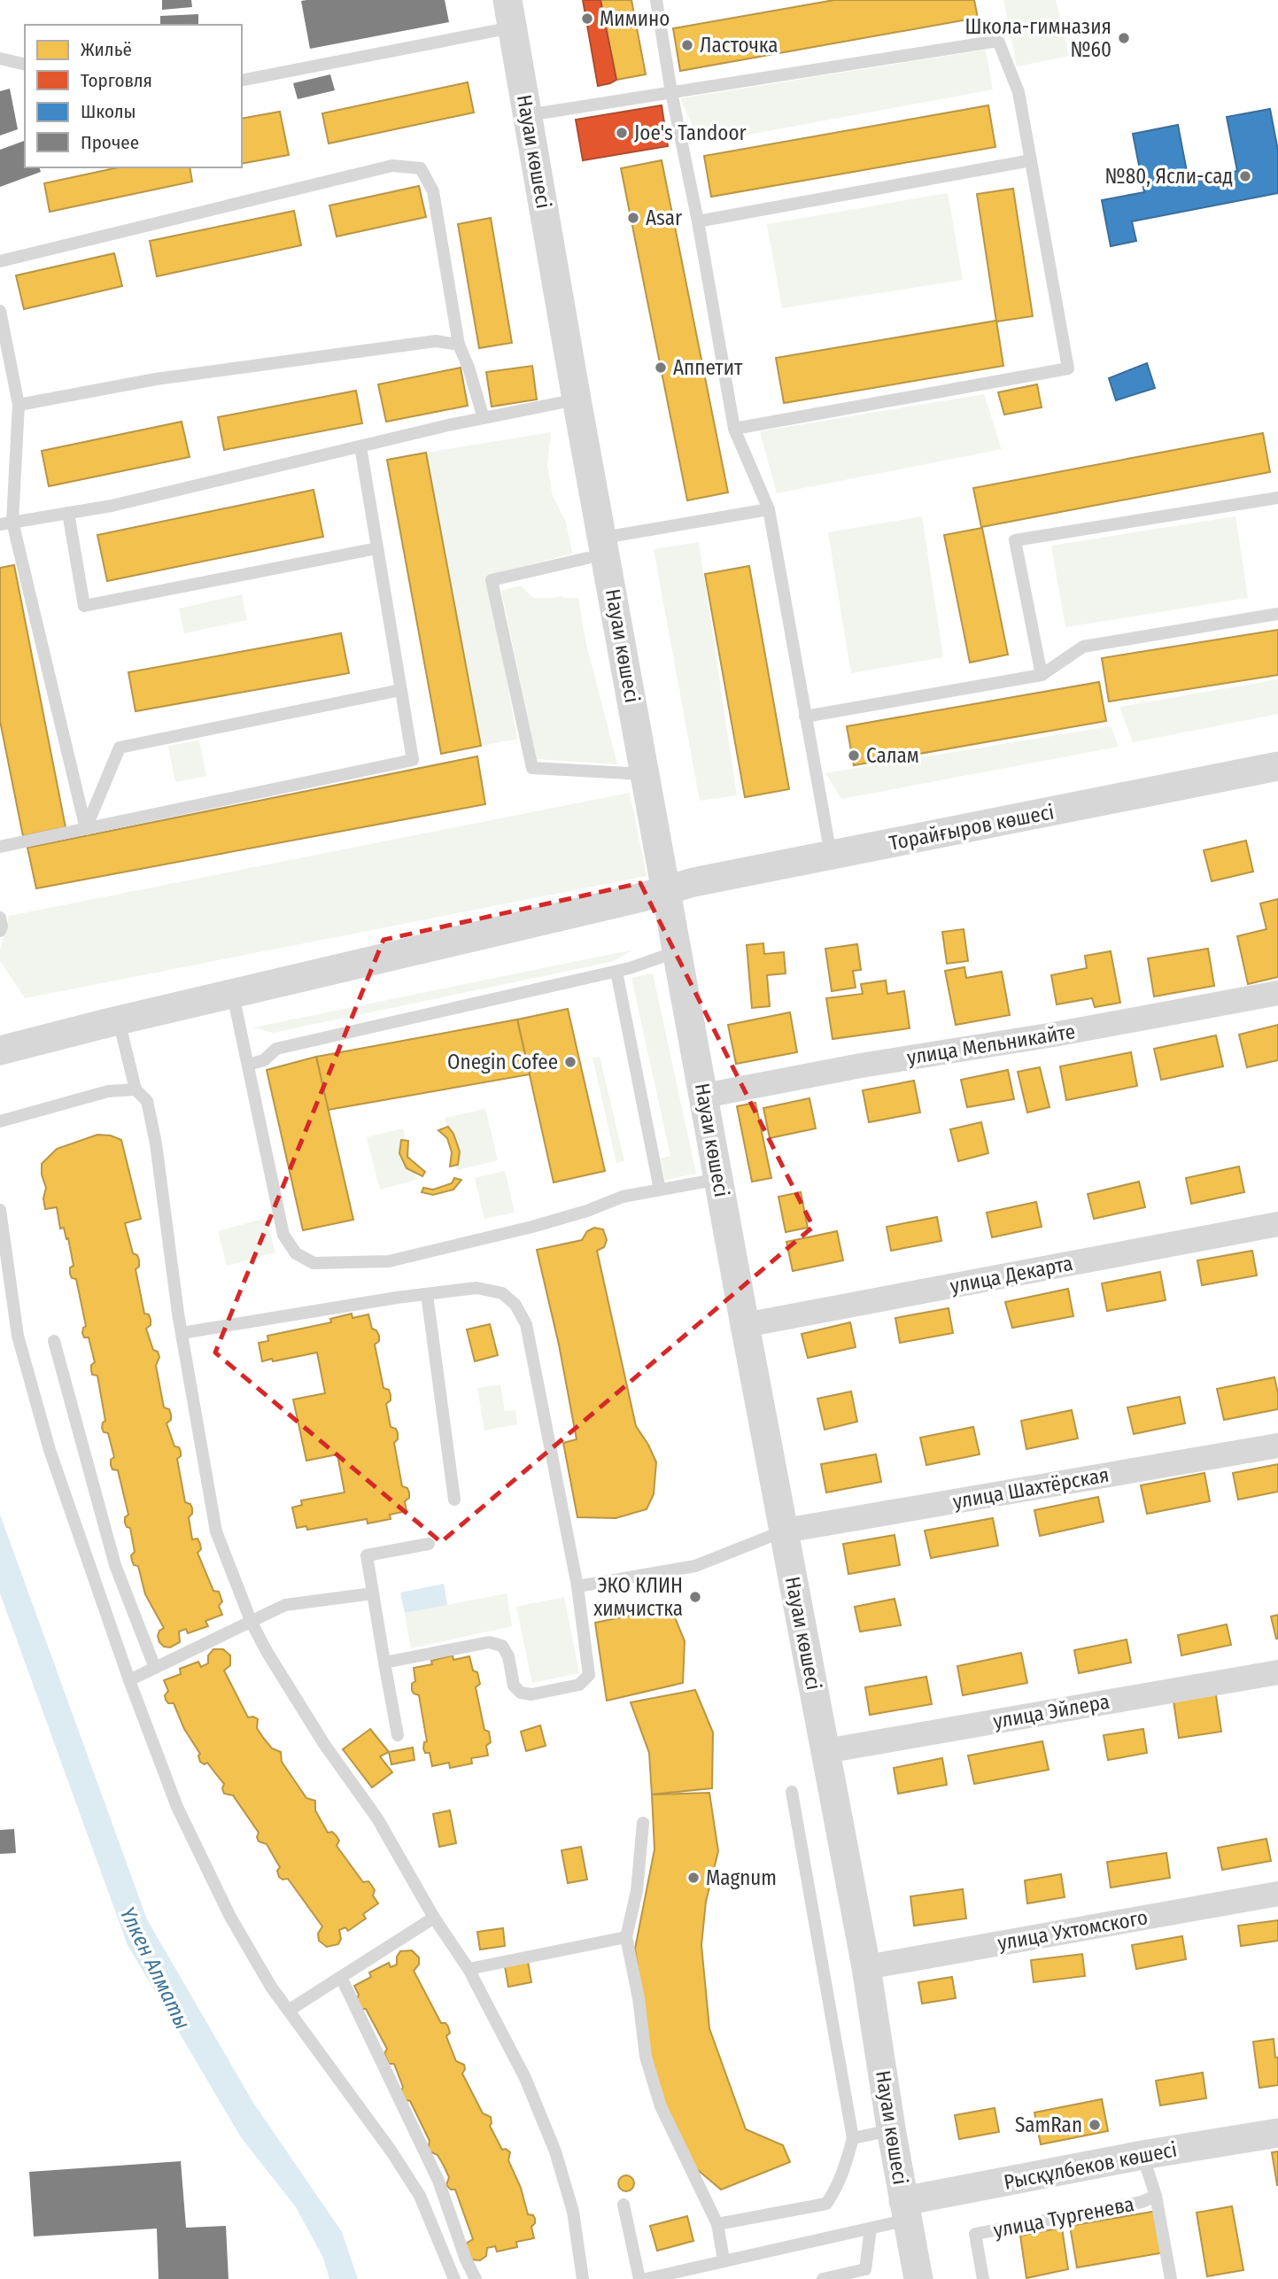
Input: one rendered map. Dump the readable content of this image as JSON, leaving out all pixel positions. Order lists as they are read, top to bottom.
{
  "streets": {
    "street": [
      "Науаи көшесі",
      "Торайғыров көшесі",
      "улица Мельникайте",
      "улица Декарта",
      "улица Шахтёрская",
      "улица Эйлера",
      "улица Ухтомского",
      "Рысқұлбеков көшесі"
    ],
    "lane": ["улица Тургенева"]
  },
  "crossings": [
    ["Науаи көшесі", "Торайғыров көшесі"],
    ["Науаи көшесі", "улица Мельникайте"],
    ["Науаи көшесі", "улица Декарта"],
    ["Науаи көшесі", "улица Шахтёрская"],
    ["Науаи көшесі", "улица Эйлера"],
    ["Науаи көшесі", "улица Ухтомского"],
    ["Науаи көшесі", "Рысқұлбеков көшесі"],
    ["Рысқұлбеков көшесі", "улица Тургенева"]
  ],
  "water": ["Үлкен Алматы"],
  "places": [
    "Мимино",
    "Школа-гимназия №60",
    "Ласточка",
    "Joe's Tandoor",
    "№80, Ясли-сад",
    "Asar",
    "Аппетит",
    "Салам",
    "Onegin Cofee",
    "ЭКО КЛИН химчистка",
    "Magnum",
    "SamRan"
  ],
  "legend": [
    "Жильё",
    "Торговля",
    "Школы",
    "Прочее"
  ]
}
